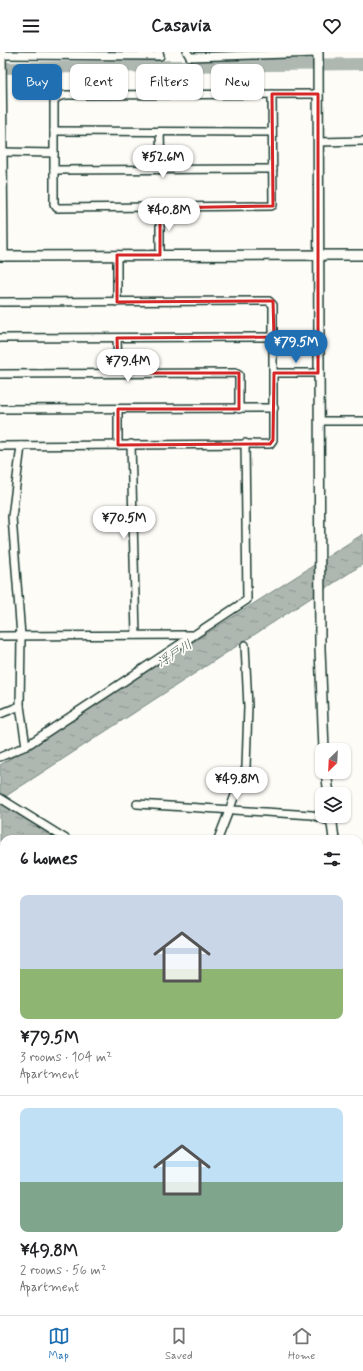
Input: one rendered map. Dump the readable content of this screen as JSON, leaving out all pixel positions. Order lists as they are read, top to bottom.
{
  "water": ["浮戸川"],
  "north": "bottom left",
  "page": {
    "header": "Casavia",
    "chip": [
      "Buy",
      "Rent",
      "Filters",
      "New"
    ],
    "price": [
      "¥52.6M",
      "¥40.8M",
      "¥79.5M",
      "¥79.4M",
      "¥70.5M",
      "¥49.8M"
    ],
    "heading": "6 homes",
    "list": [
      {
        "name": "¥79.5M",
        "note": "3 rooms · 104 m² · Apartment"
      },
      {
        "name": "¥49.8M",
        "note": "2 rooms · 56 m² · Apartment"
      }
    ],
    "tabs": ["Map", "Saved", "Home"]
  }
}
